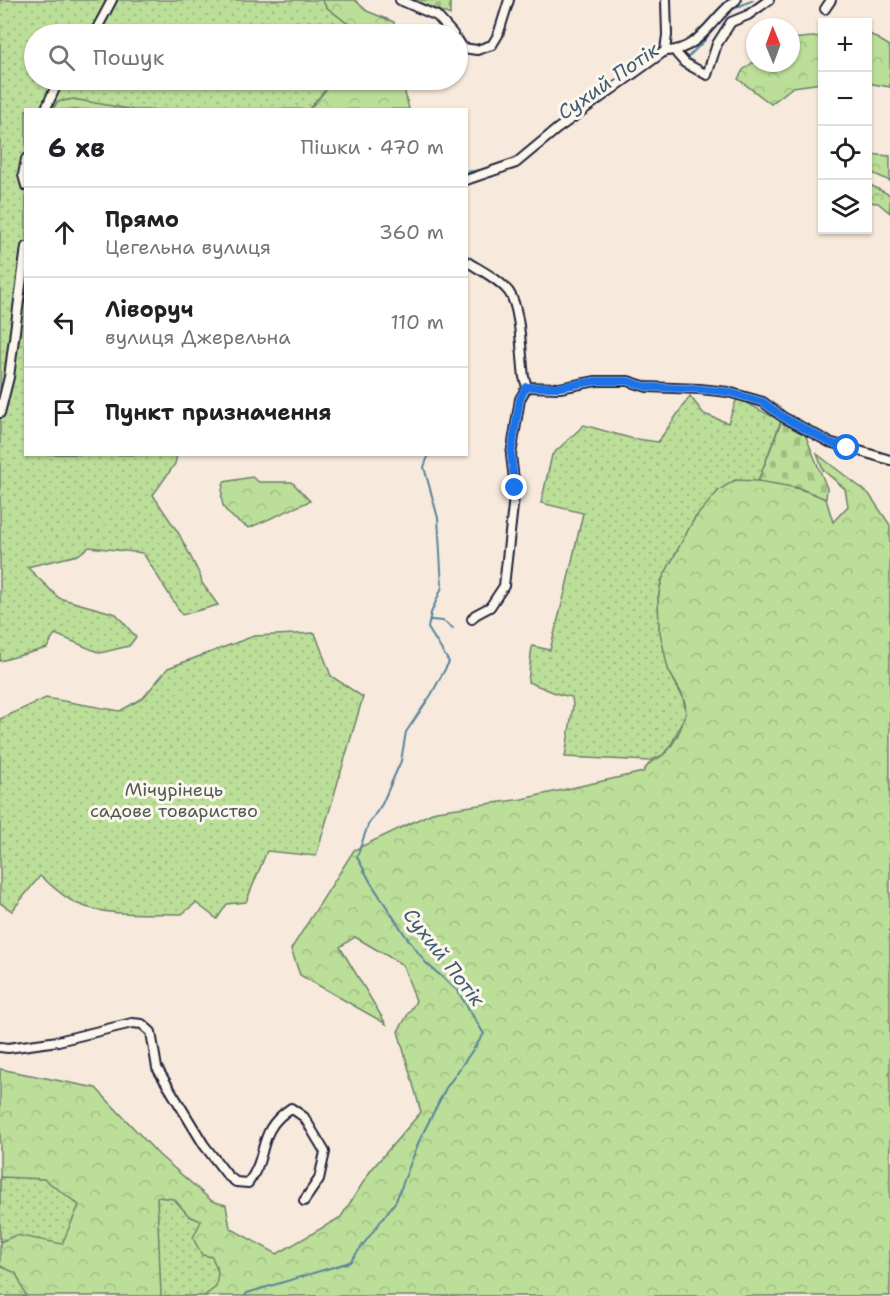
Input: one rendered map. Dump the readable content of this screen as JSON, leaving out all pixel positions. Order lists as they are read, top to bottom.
{
  "water": ["Сухий Потік"],
  "parks": ["Мічурінець садове товариство"],
  "north": "top",
  "page": {
    "map_buttons": ["+", "−"],
    "search": "Пошук",
    "heading": ["6 хв", "Пішки · 470 m"],
    "list": [
      ["Прямо", "Цегельна вулиця", "360 m"],
      ["Ліворуч", "вулиця Джерельна", "110 m"],
      "Пункт призначення"
    ]
  }
}
